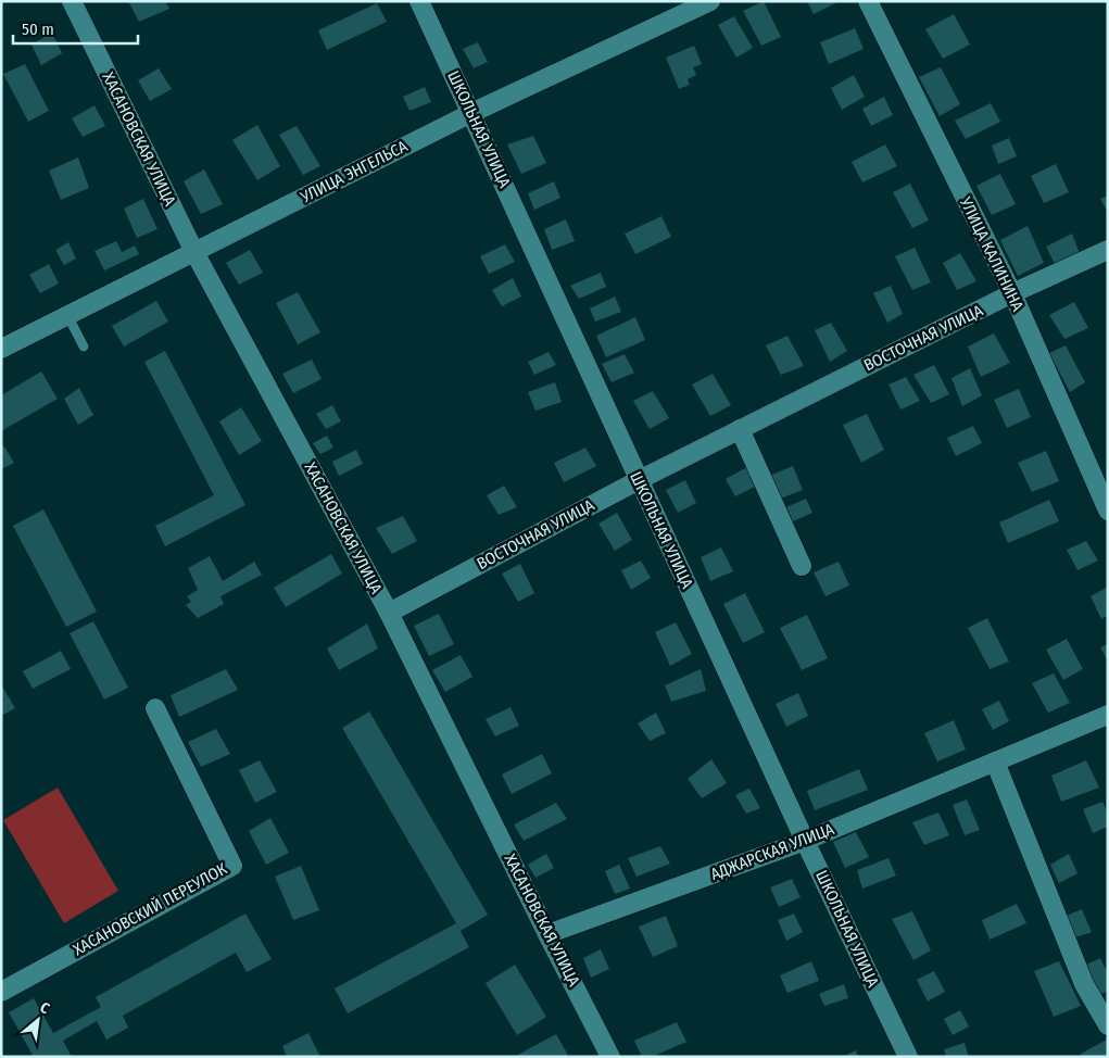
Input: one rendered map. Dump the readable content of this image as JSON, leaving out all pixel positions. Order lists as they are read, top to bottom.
{
  "streets": {
    "street": [
      "ШКОЛЬНАЯ УЛИЦА",
      "ХАСАНОВСКАЯ УЛИЦА",
      "УЛИЦА ЭНГЕЛЬСА",
      "УЛИЦА КАЛИНИНА",
      "ВОСТОЧНАЯ УЛИЦА",
      "АДЖАРСКАЯ УЛИЦА",
      "ХАСАНОВСКИЙ ПЕРЕУЛОК"
    ]
  },
  "crossings": [
    ["ШКОЛЬНАЯ УЛИЦА", "УЛИЦА ЭНГЕЛЬСА"],
    ["ШКОЛЬНАЯ УЛИЦА", "ВОСТОЧНАЯ УЛИЦА"],
    ["ШКОЛЬНАЯ УЛИЦА", "АДЖАРСКАЯ УЛИЦА"],
    ["ХАСАНОВСКАЯ УЛИЦА", "УЛИЦА ЭНГЕЛЬСА"],
    ["ХАСАНОВСКАЯ УЛИЦА", "ВОСТОЧНАЯ УЛИЦА"],
    ["ХАСАНОВСКАЯ УЛИЦА", "АДЖАРСКАЯ УЛИЦА"],
    ["УЛИЦА КАЛИНИНА", "ВОСТОЧНАЯ УЛИЦА"]
  ],
  "scale_bar": "50 m",
  "north": "top right"
}
